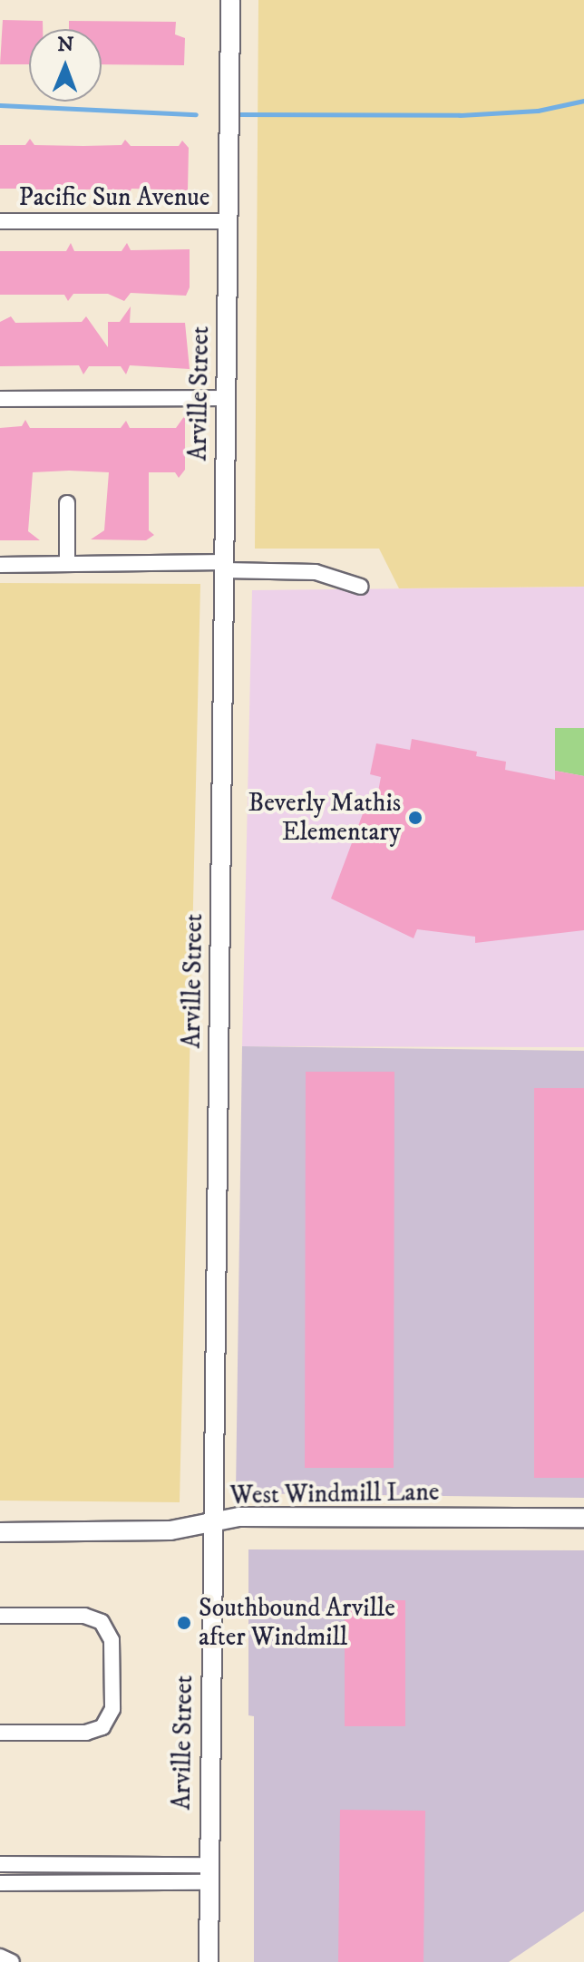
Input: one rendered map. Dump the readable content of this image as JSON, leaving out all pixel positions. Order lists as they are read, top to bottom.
{
  "streets": {
    "street": ["Pacific Sun Avenue", "Arville Street", "West Windmill Lane"]
  },
  "crossings": [
    ["Pacific Sun Avenue", "Arville Street"],
    ["Arville Street", "West Windmill Lane"]
  ],
  "places": ["Beverly Mathis Elementary", "Southbound Arville after Windmill"],
  "north": "top"
}
